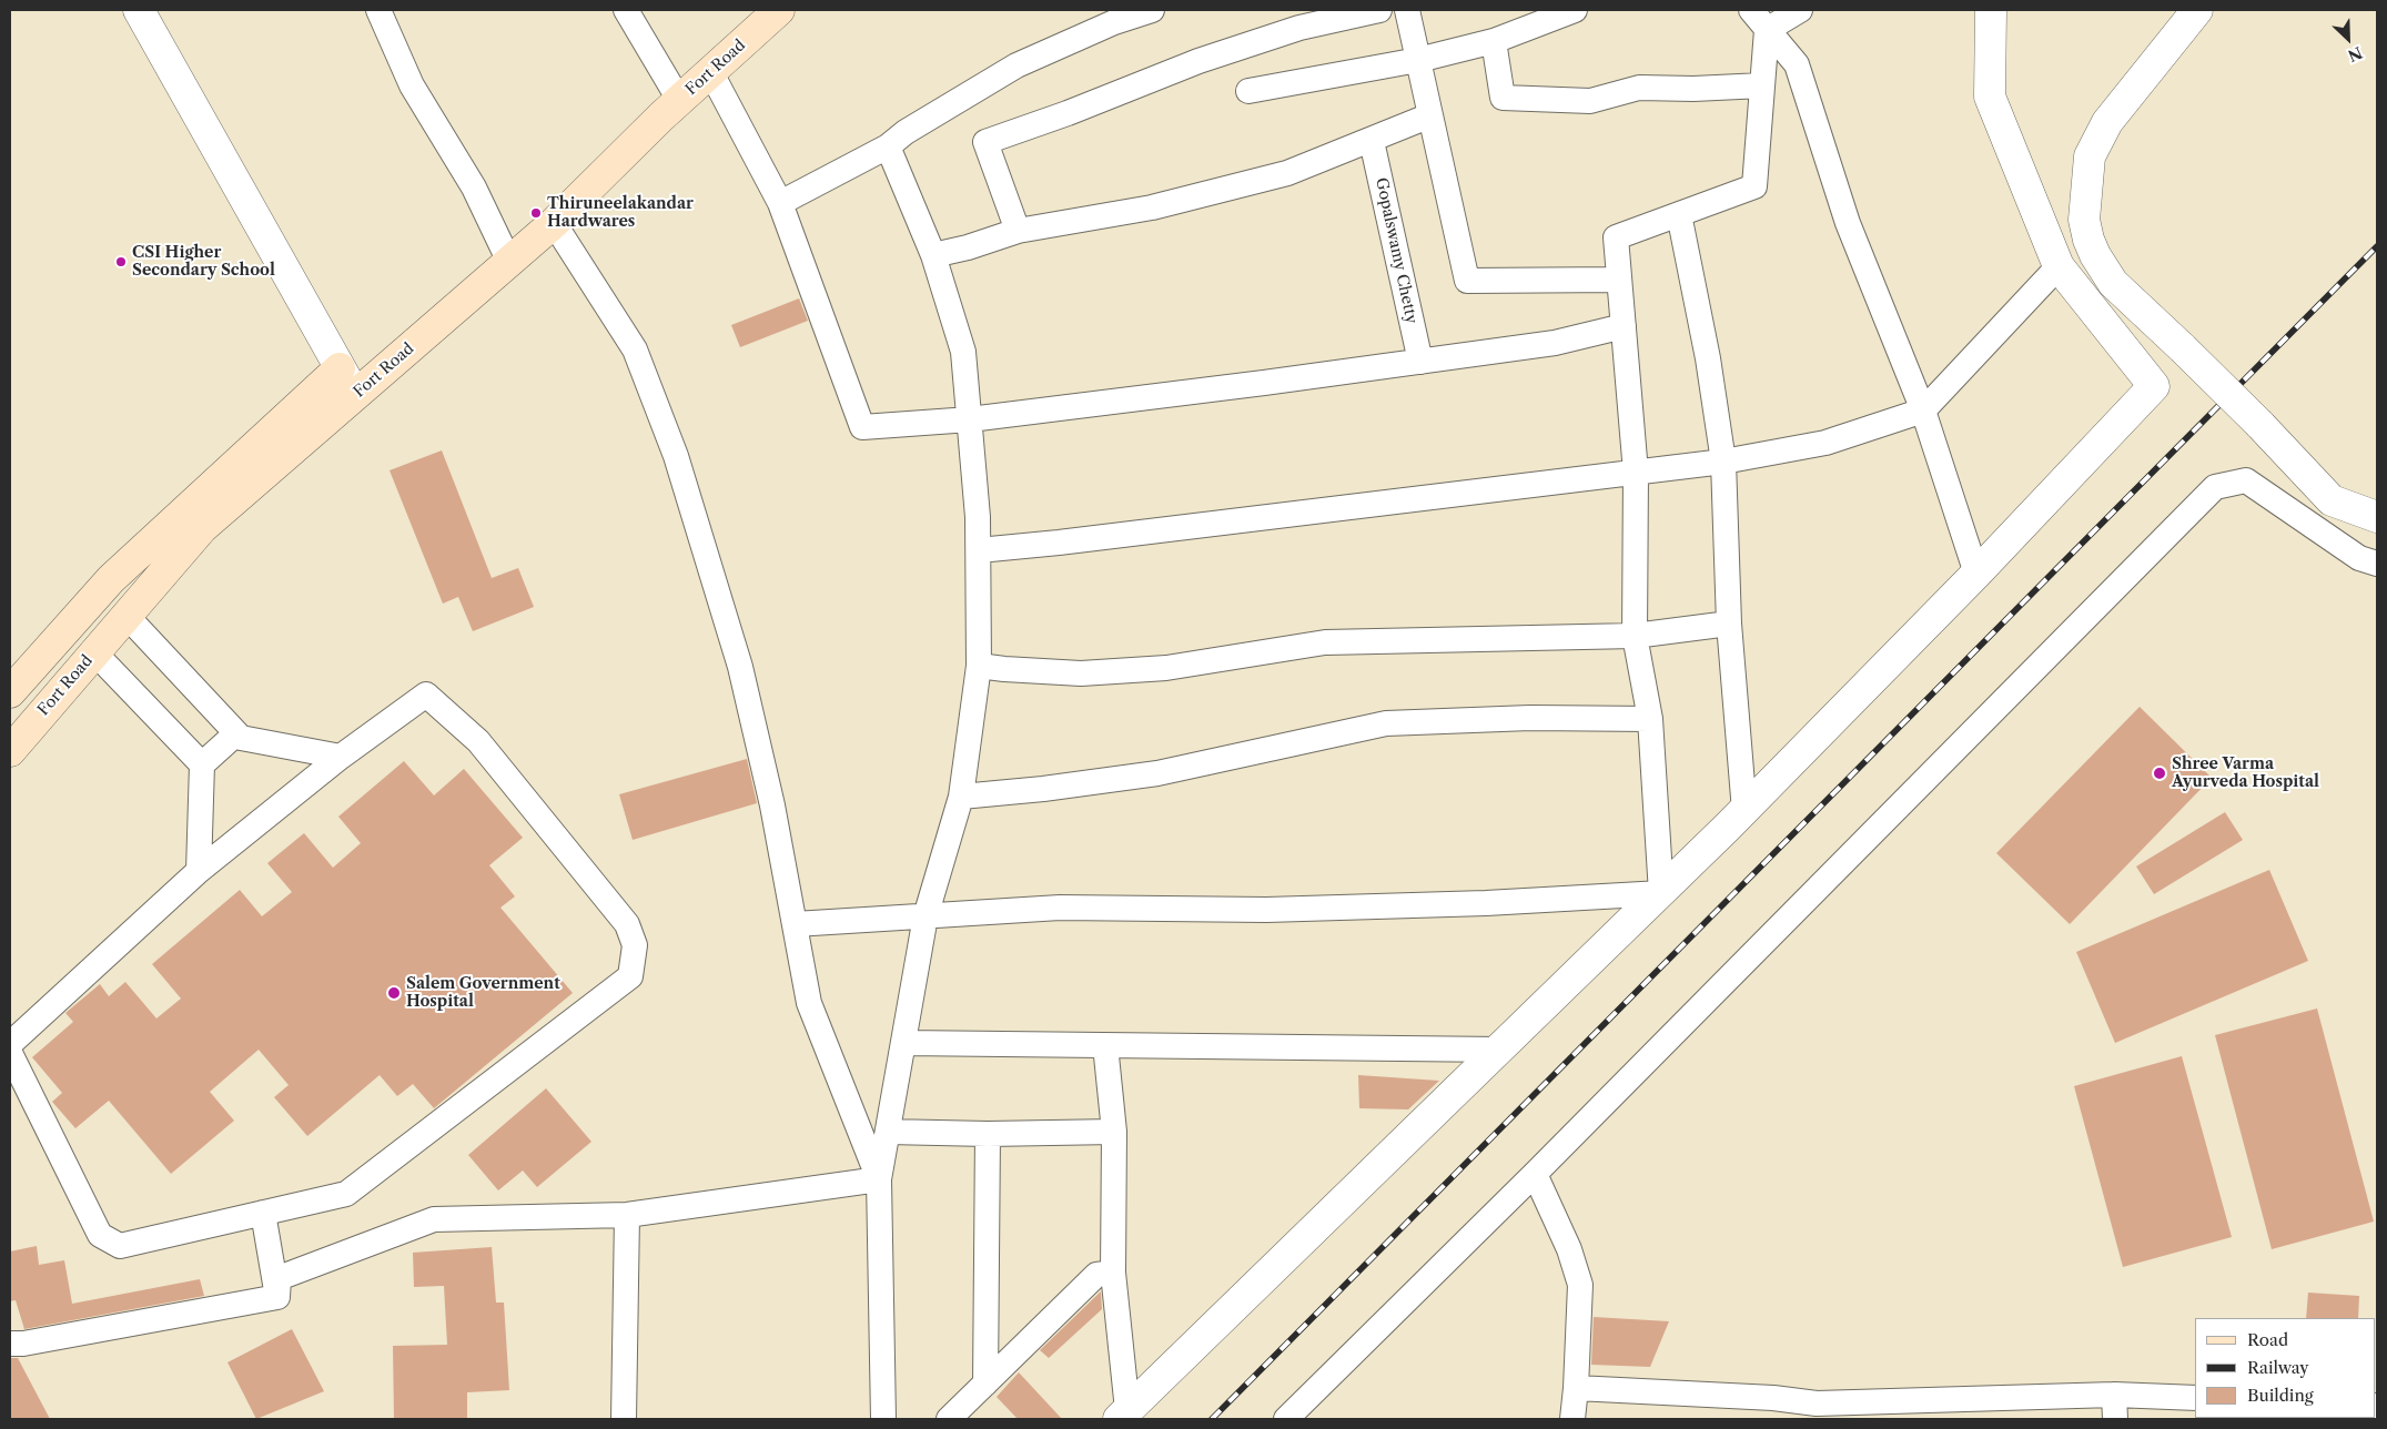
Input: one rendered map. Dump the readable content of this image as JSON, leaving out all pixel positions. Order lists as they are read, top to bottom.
{
  "streets": {
    "main road": ["Fort Road"],
    "street": ["Gopalswamy Chetty"]
  },
  "places": [
    "Thiruneelakandar Hardwares",
    "CSI Higher Secondary School",
    "Shree Varma Ayurveda Hospital",
    "Salem Government Hospital"
  ],
  "legend": ["Road", "Railway", "Building"],
  "north": "bottom right"
}
